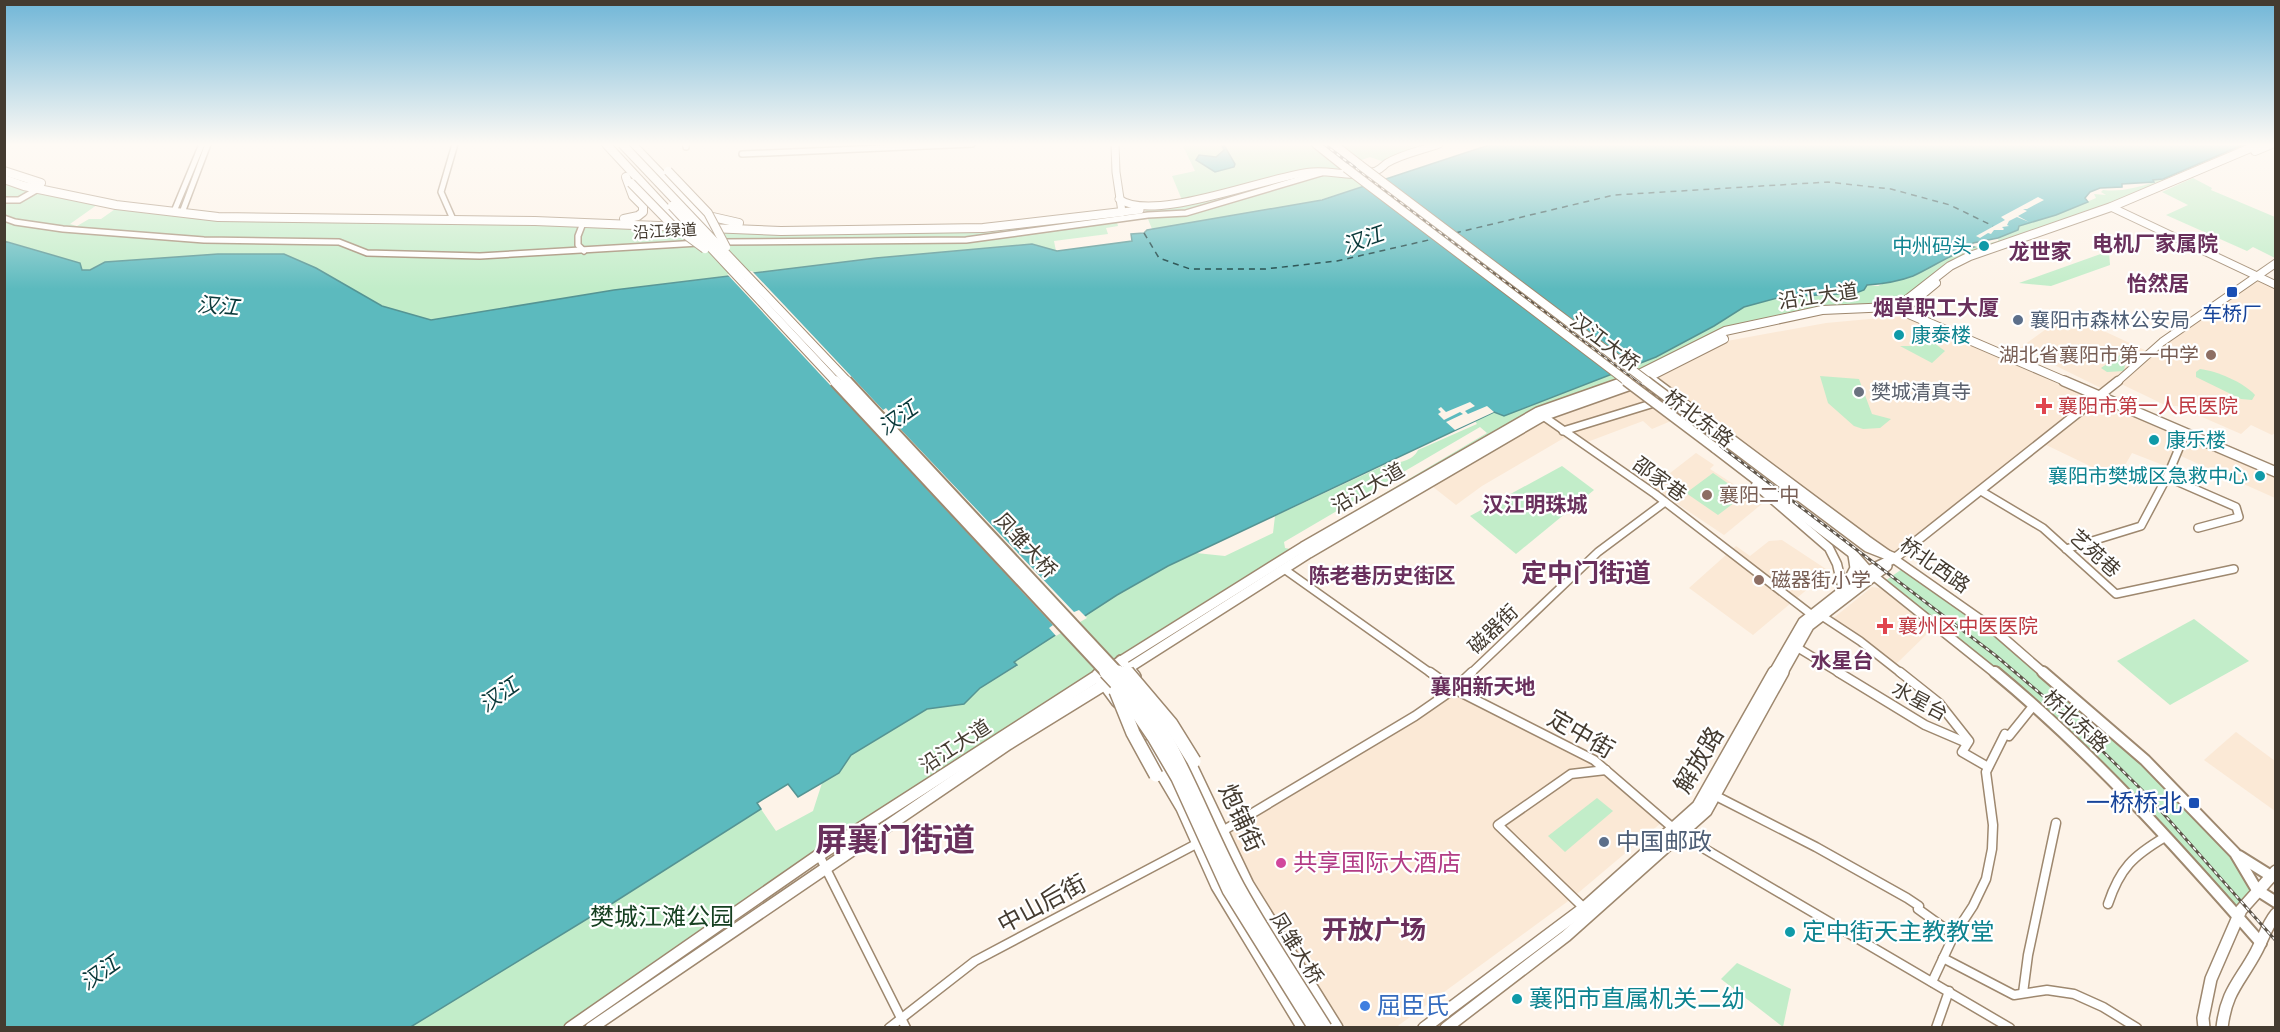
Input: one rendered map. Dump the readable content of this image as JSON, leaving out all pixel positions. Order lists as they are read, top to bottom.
{
  "streets": {
    "main road": [
      "沿江大道",
      "汉江大桥",
      "凤雏大桥",
      "解放路",
      "炮铺街"
    ],
    "street": [
      "沿江绿道",
      "桥北东路",
      "邵家巷",
      "艺苑巷",
      "桥北西路",
      "磁器街",
      "水星台",
      "定中街",
      "中山后街"
    ]
  },
  "crossings": [
    ["沿江大道", "桥北东路"],
    ["沿江大道", "邵家巷"],
    ["沿江大道", "桥北西路"],
    ["沿江大道", "定中街"],
    ["沿江大道", "炮铺街"],
    ["汉江大桥", "桥北东路"],
    ["汉江大桥", "桥北西路"],
    ["汉江大桥", "解放路"],
    ["桥北东路", "解放路"],
    ["邵家巷", "磁器街"],
    ["邵家巷", "水星台"],
    ["邵家巷", "解放路"],
    ["艺苑巷", "解放路"],
    ["桥北西路", "解放路"],
    ["磁器街", "定中街"],
    ["磁器街", "炮铺街"],
    ["磁器街", "中山后街"],
    ["水星台", "解放路"],
    ["定中街", "解放路"],
    ["炮铺街", "中山后街"]
  ],
  "districts": [
    "电机厂家属院",
    "龙世家",
    "怡然居",
    "烟草职工大厦",
    "汉江明珠城",
    "定中门街道",
    "陈老巷历史街区",
    "水星台",
    "襄阳新天地",
    "屏襄门街道",
    "开放广场"
  ],
  "water": ["汉江"],
  "parks": ["樊城江滩公园"],
  "places": {
    "other": [
      "中州码头",
      "襄阳市森林公安局",
      "康泰楼",
      "湖北省襄阳市第一中学",
      "樊城清真寺",
      "康乐楼",
      "襄阳市樊城区急救中心",
      "襄阳二中",
      "磁器街小学",
      "中国邮政",
      "共享国际大酒店",
      "定中街天主教教堂",
      "襄阳市直属机关二幼",
      "屈臣氏"
    ],
    "transit": ["车桥厂", "一桥桥北"],
    "health": ["襄阳市第一人民医院", "襄州区中医医院"]
  }
}
